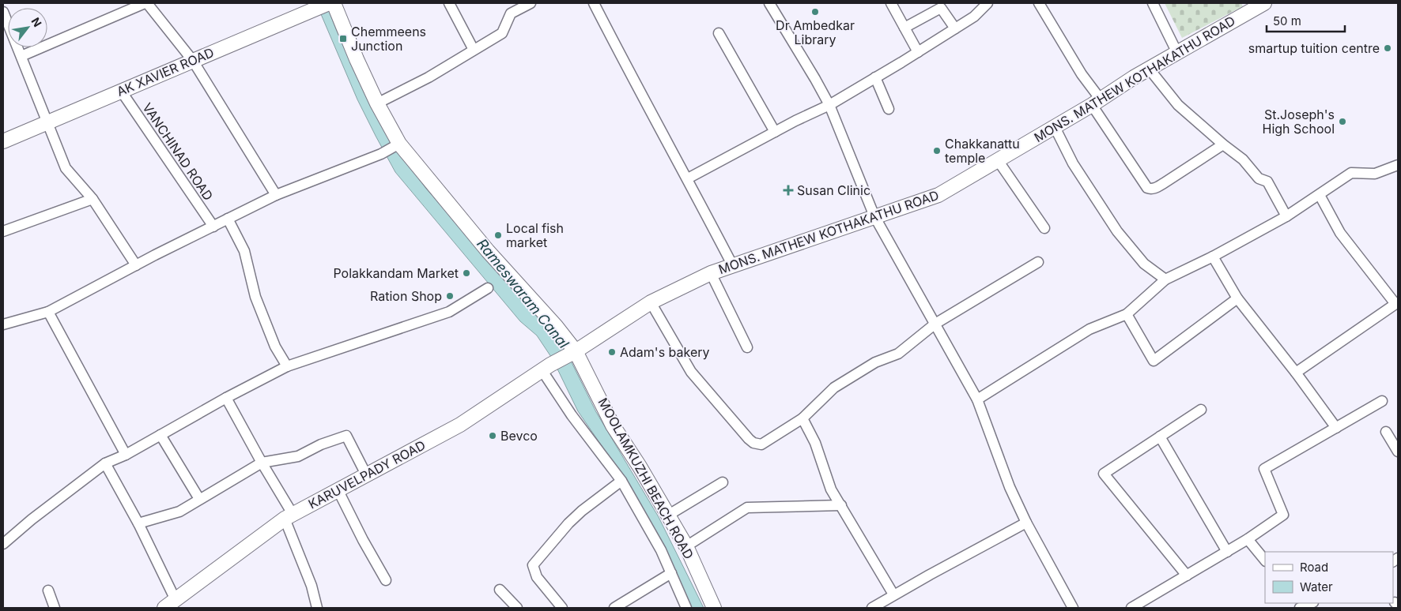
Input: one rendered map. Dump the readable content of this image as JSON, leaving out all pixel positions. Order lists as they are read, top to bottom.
{
  "streets": {
    "street": [
      "AK XAVIER ROAD",
      "MONS. MATHEW KOTHAKATHU ROAD",
      "VANCHINAD ROAD",
      "KARUVELPADY ROAD",
      "MOOLAMKUZHI BEACH ROAD"
    ]
  },
  "crossings": [
    ["AK XAVIER ROAD", "VANCHINAD ROAD"],
    ["MONS. MATHEW KOTHAKATHU ROAD", "KARUVELPADY ROAD"],
    ["MONS. MATHEW KOTHAKATHU ROAD", "MOOLAMKUZHI BEACH ROAD"],
    ["KARUVELPADY ROAD", "MOOLAMKUZHI BEACH ROAD"]
  ],
  "water": ["Rameswaram Canal"],
  "places": {
    "other": [
      "Dr Ambedkar Library",
      "smartup tuition centre",
      "St.Joseph's High School",
      "Chakkanattu temple",
      "Local fish market",
      "Polakkandam Market",
      "Ration Shop",
      "Adam's bakery",
      "Bevco"
    ],
    "transit": ["Chemmeens Junction"],
    "health": ["Susan Clinic"]
  },
  "legend": ["Road", "Water"],
  "scale_bar": "50 m",
  "north": "top right"
}
